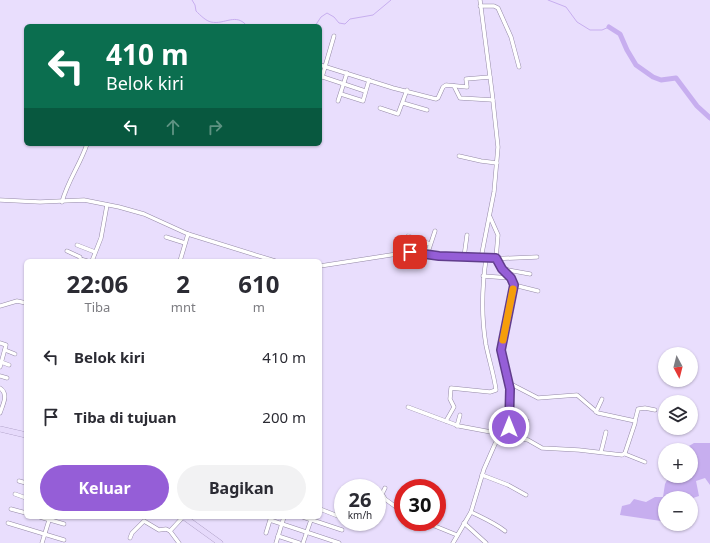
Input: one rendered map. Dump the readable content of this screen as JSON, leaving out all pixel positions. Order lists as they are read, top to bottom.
{
  "north": "bottom",
  "page": {
    "turn": ["410 m", "Belok kiri"],
    "eta": [
      "22:06",
      "Tiba",
      "2",
      "mnt",
      "610",
      "m"
    ],
    "list": [
      {
        "name": "Belok kiri",
        "value": "410 m"
      },
      {
        "name": "Tiba di tujuan",
        "value": "200 m"
      }
    ],
    "map_buttons": ["+", "−"],
    "buttons": ["Keluar", "Bagikan"],
    "speed": "26 km/h",
    "limit": "30"
  }
}
